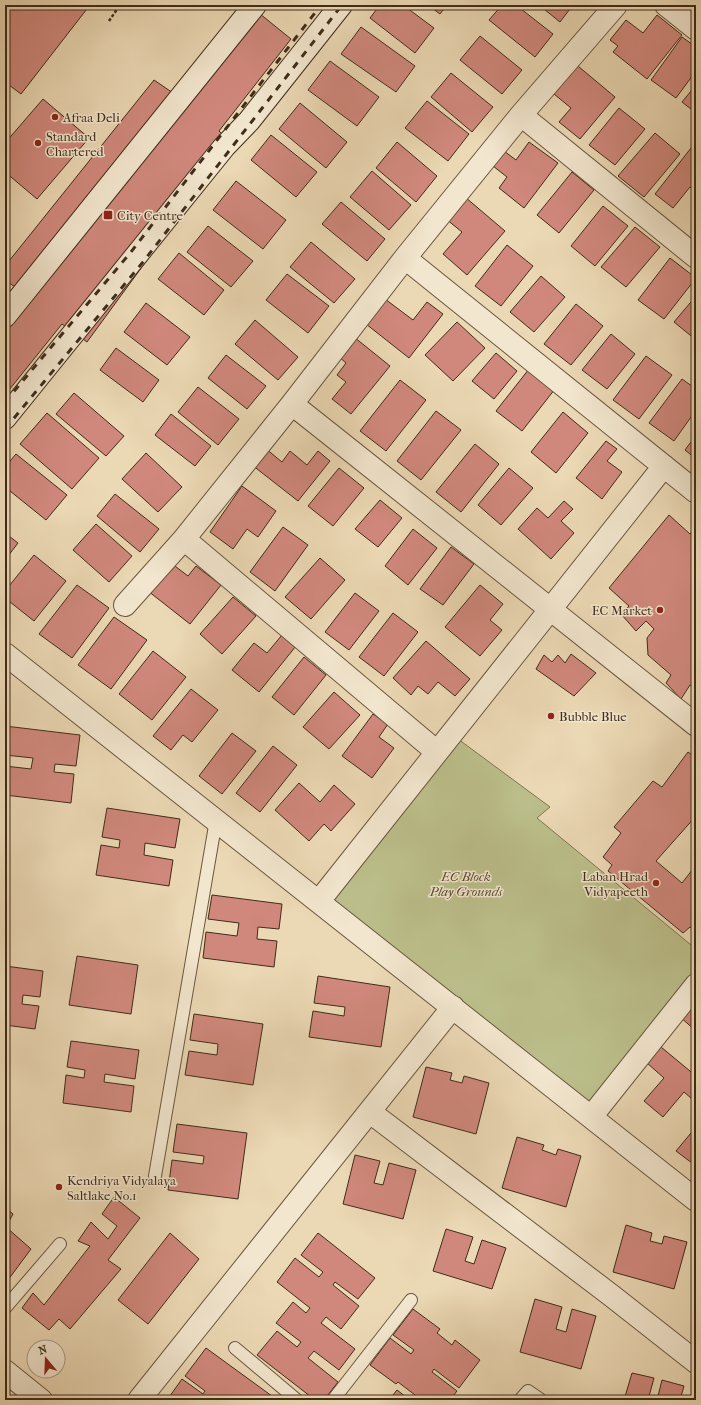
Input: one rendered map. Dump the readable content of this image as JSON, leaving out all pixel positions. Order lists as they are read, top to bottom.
{
  "parks": ["EC Block Play Grounds"],
  "places": {
    "other": [
      "Afraa Deli",
      "Standard Chartered",
      "EC Market",
      "Bubble Blue",
      "Laban Hrad Vidyapeeth",
      "Kendriya Vidyalaya Saltlake No.1"
    ],
    "transit": ["City Centre"]
  },
  "north": "top"
}
